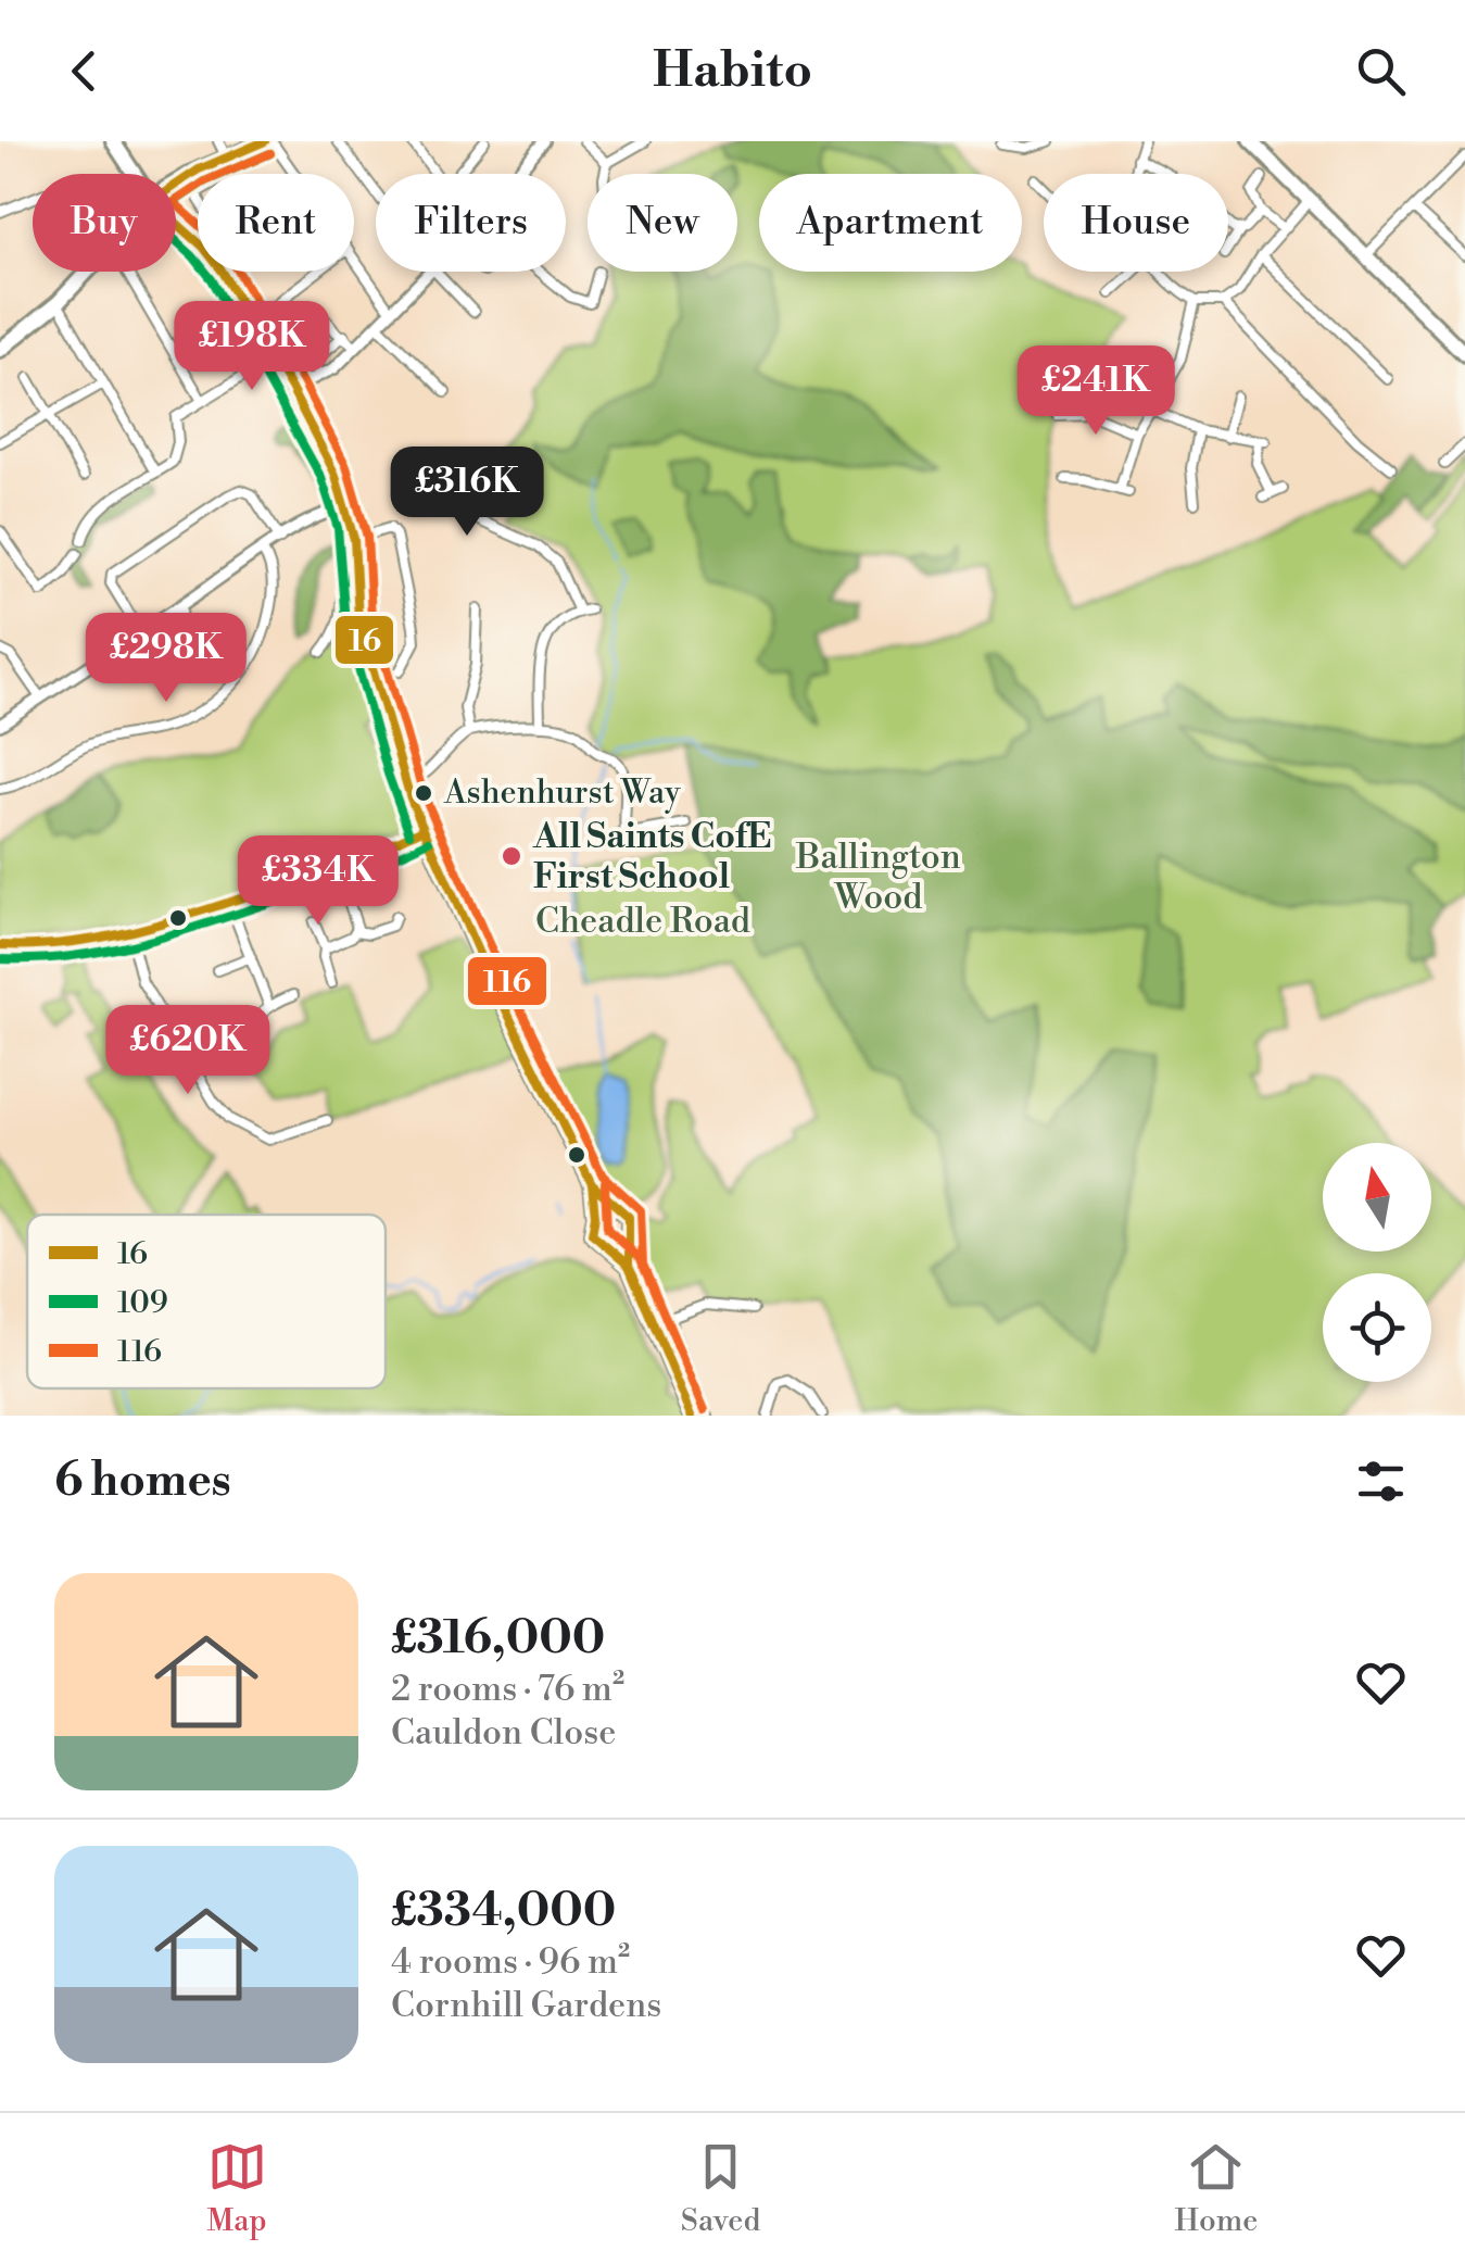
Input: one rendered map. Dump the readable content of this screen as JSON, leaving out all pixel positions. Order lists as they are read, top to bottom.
{
  "parks": ["Ballington Wood", "Cheadle Road"],
  "places": ["Ashenhurst Way", "All Saints CofE First School"],
  "lines": ["transit line 16", "transit line 109", "transit line 116"],
  "legend": ["16", "109", "116"],
  "north": "top",
  "page": {
    "header": "Habito",
    "chip": [
      "Buy",
      "Rent",
      "Filters",
      "New",
      "Apartment",
      "House"
    ],
    "price": [
      "£198K",
      "£241K",
      "£316K",
      "£298K",
      "£334K",
      "£620K"
    ],
    "heading": "6 homes",
    "list": [
      {
        "name": "£316,000",
        "note": "2 rooms · 76 m² · Cauldon Close"
      },
      {
        "name": "£334,000",
        "note": "4 rooms · 96 m² · Cornhill Gardens"
      }
    ],
    "tabs": ["Map", "Saved", "Home"]
  }
}
